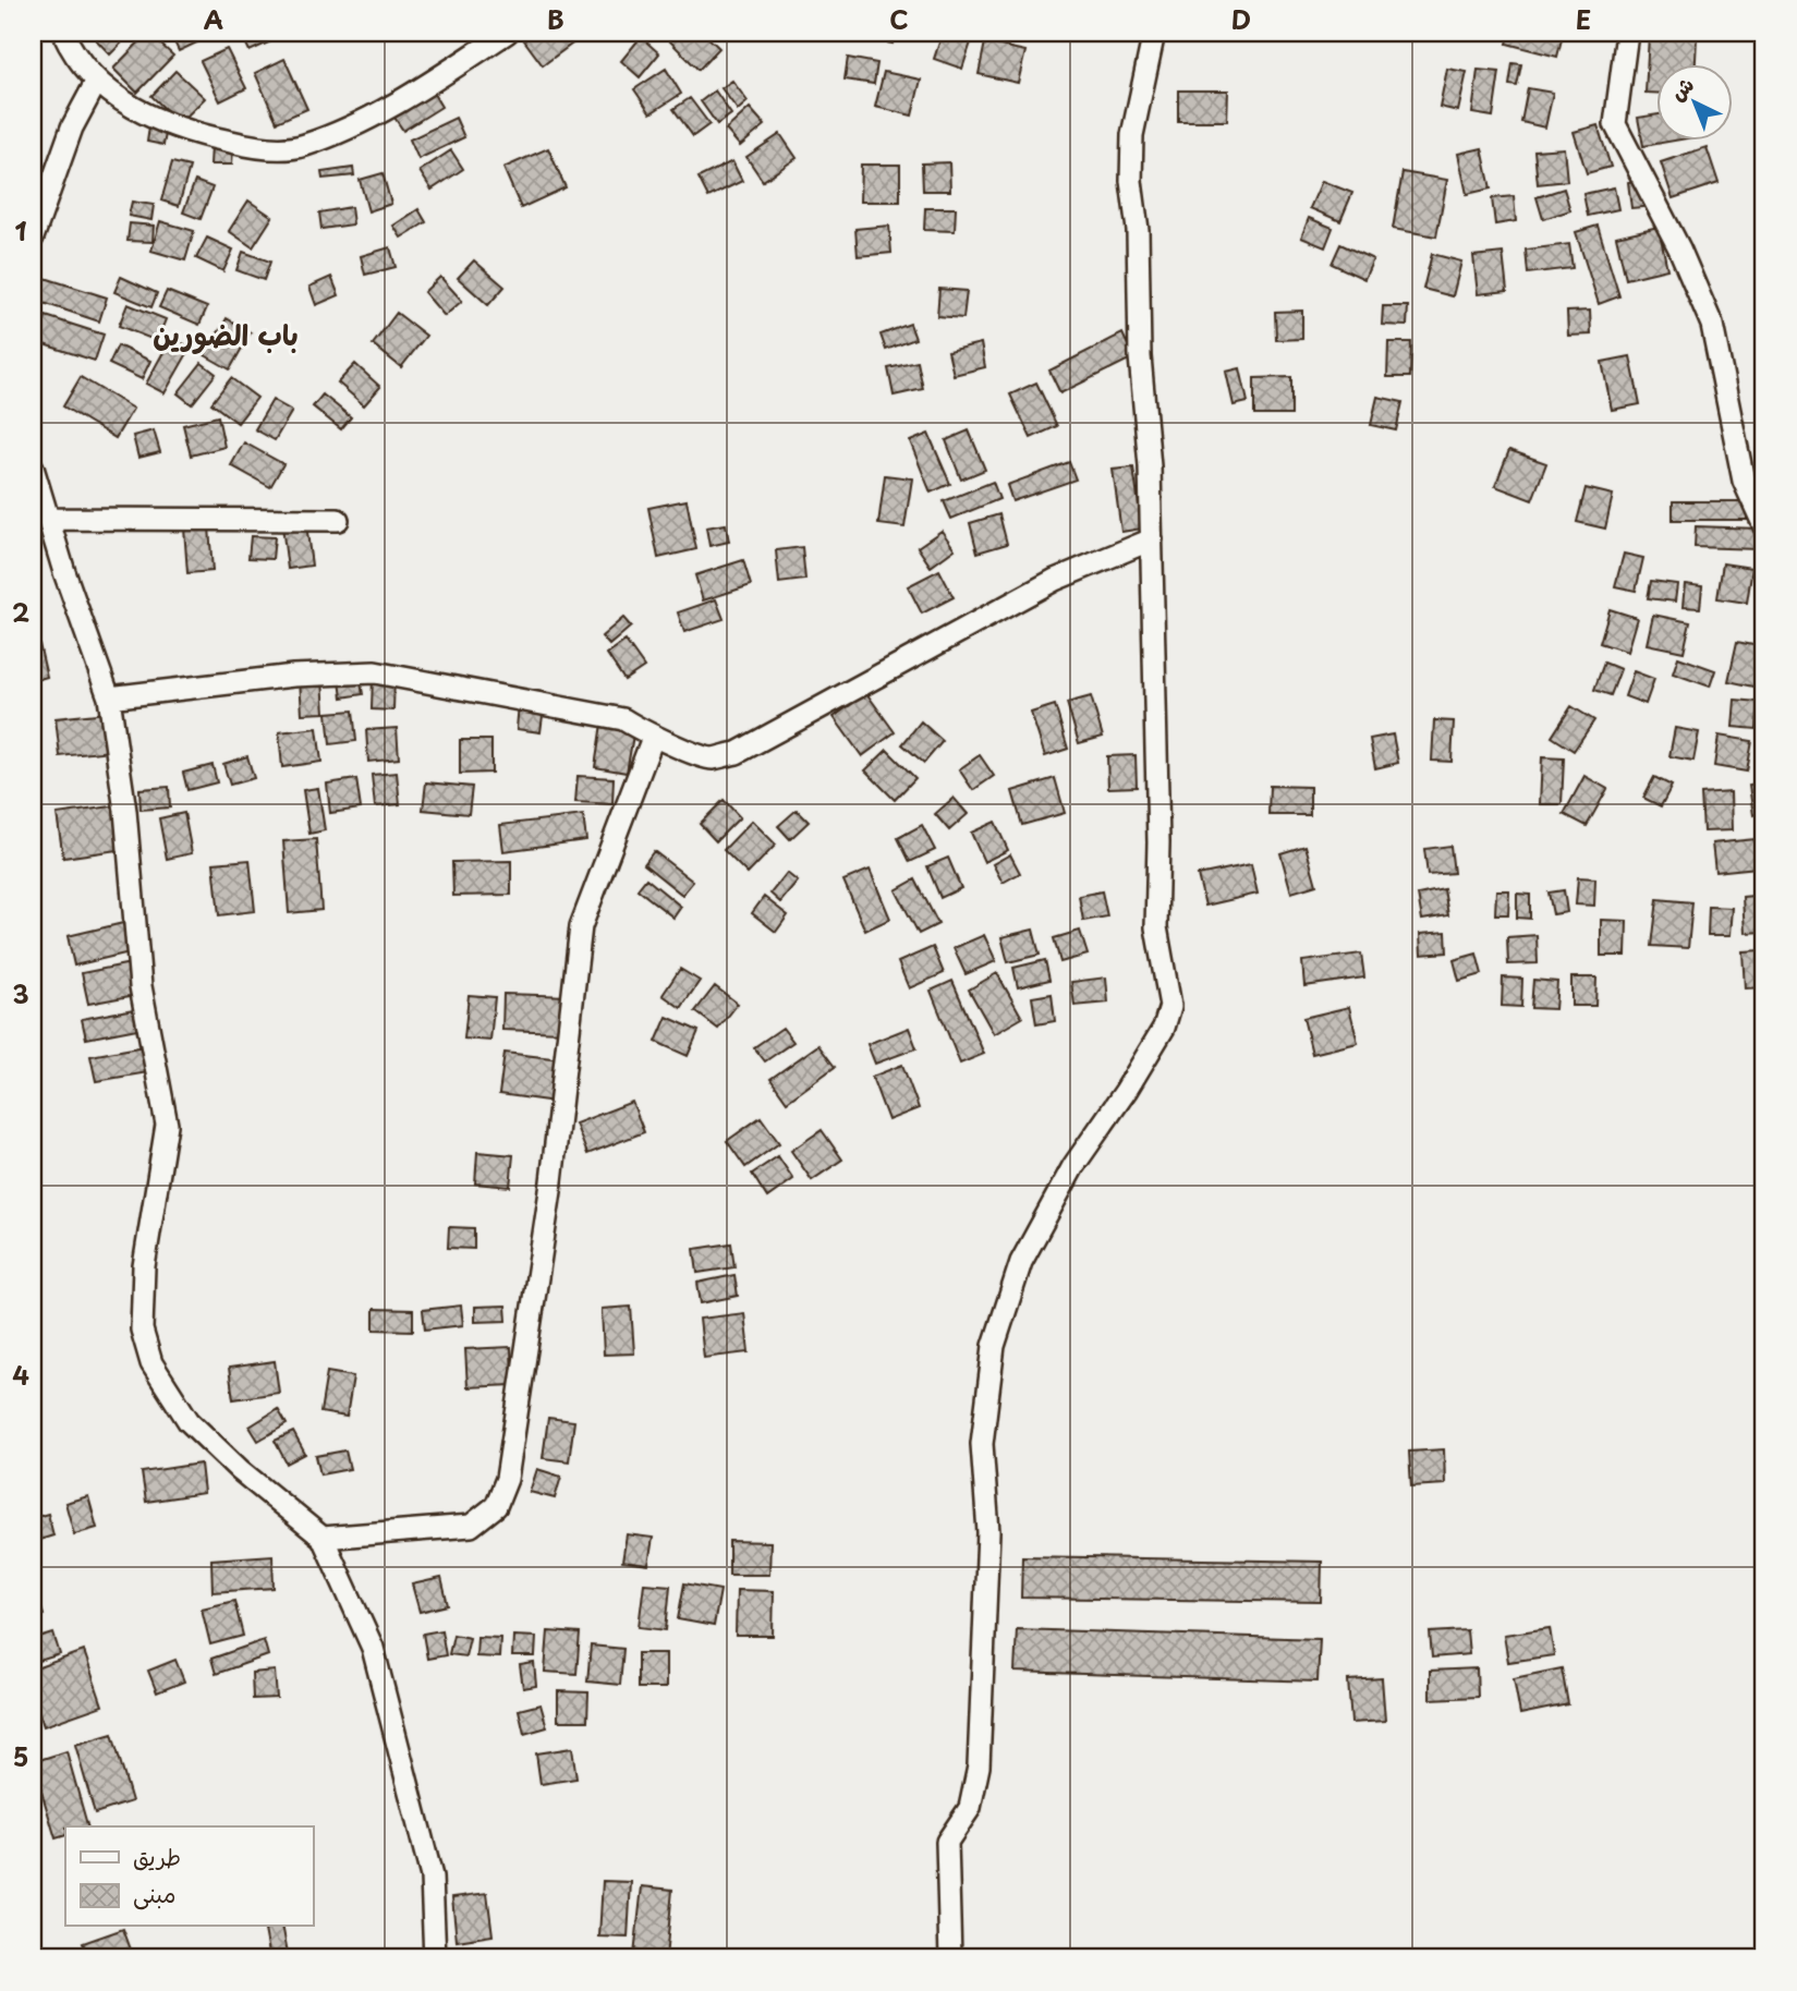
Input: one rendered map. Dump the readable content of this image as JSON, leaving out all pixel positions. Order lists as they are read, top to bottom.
{
  "districts": ["باب الضورين"],
  "legend": ["طريق", "مبنى"],
  "north": "top left",
  "grid": {
    "columns": [
      "A",
      "B",
      "C",
      "D",
      "E"
    ],
    "rows": [
      "1",
      "2",
      "3",
      "4",
      "5"
    ]
  }
}
